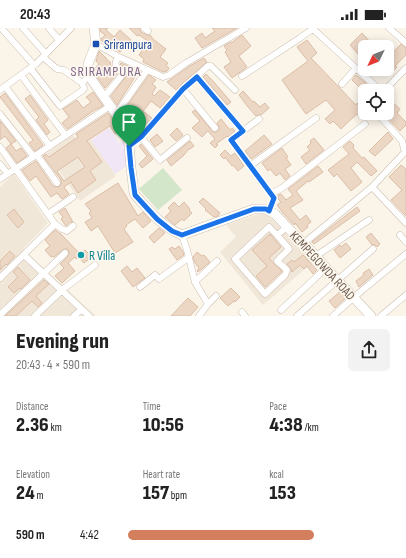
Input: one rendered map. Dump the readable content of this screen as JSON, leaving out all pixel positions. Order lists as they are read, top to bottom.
{
  "streets": {
    "street": ["KEMPEGOWDA ROAD"]
  },
  "districts": ["SRIRAMPURA"],
  "places": {
    "transit": ["Srirampura"],
    "other": ["R Villa"]
  },
  "north": "bottom left",
  "page": {
    "status": "20:43",
    "heading": ["Evening run", "20:43 · 4 × 590 m"],
    "stats": [
      ["Distance", "2.36 km"],
      ["Time", "10:56"],
      ["Pace", "4:38 /km"],
      ["Elevation", "24 m"],
      ["Heart rate", "157 bpm"],
      ["kcal", "153"]
    ],
    "list": [
      {
        "name": "590 m",
        "note": "4:42"
      }
    ]
  }
}
